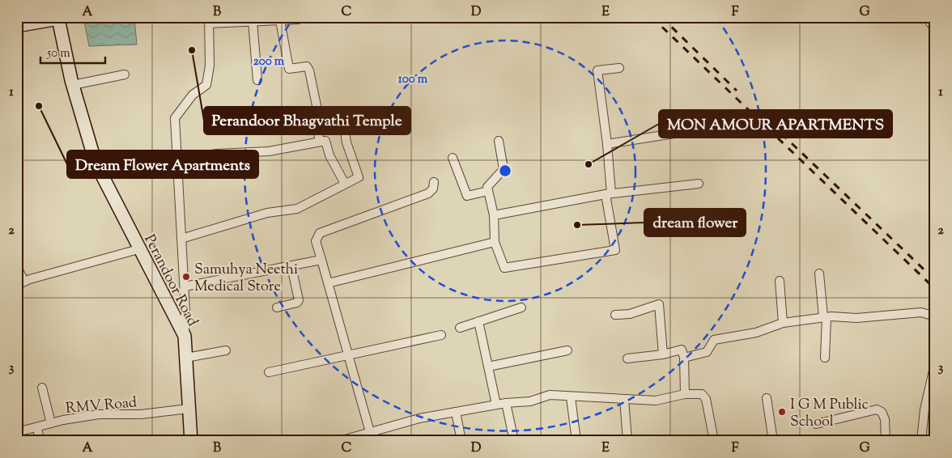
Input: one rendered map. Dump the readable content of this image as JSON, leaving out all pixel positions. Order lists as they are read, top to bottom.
{
  "streets": {
    "main road": ["Perandoor Road"],
    "street": ["RMV Road"]
  },
  "crossings": [
    ["Perandoor Road", "RMV Road"]
  ],
  "places": [
    "Perandoor Bhagvathi Temple",
    "Dream Flower Apartments",
    "MON AMOUR APARTMENTS",
    "dream flower",
    "Samuhya Neethi Medical Store",
    "I G M Public School"
  ],
  "scale_bar": "50 m",
  "grid": {
    "columns": [
      "A",
      "B",
      "C",
      "D",
      "E",
      "F",
      "G"
    ],
    "rows": ["1", "2", "3"]
  },
  "rings": ["200 m", "100 m"]
}
